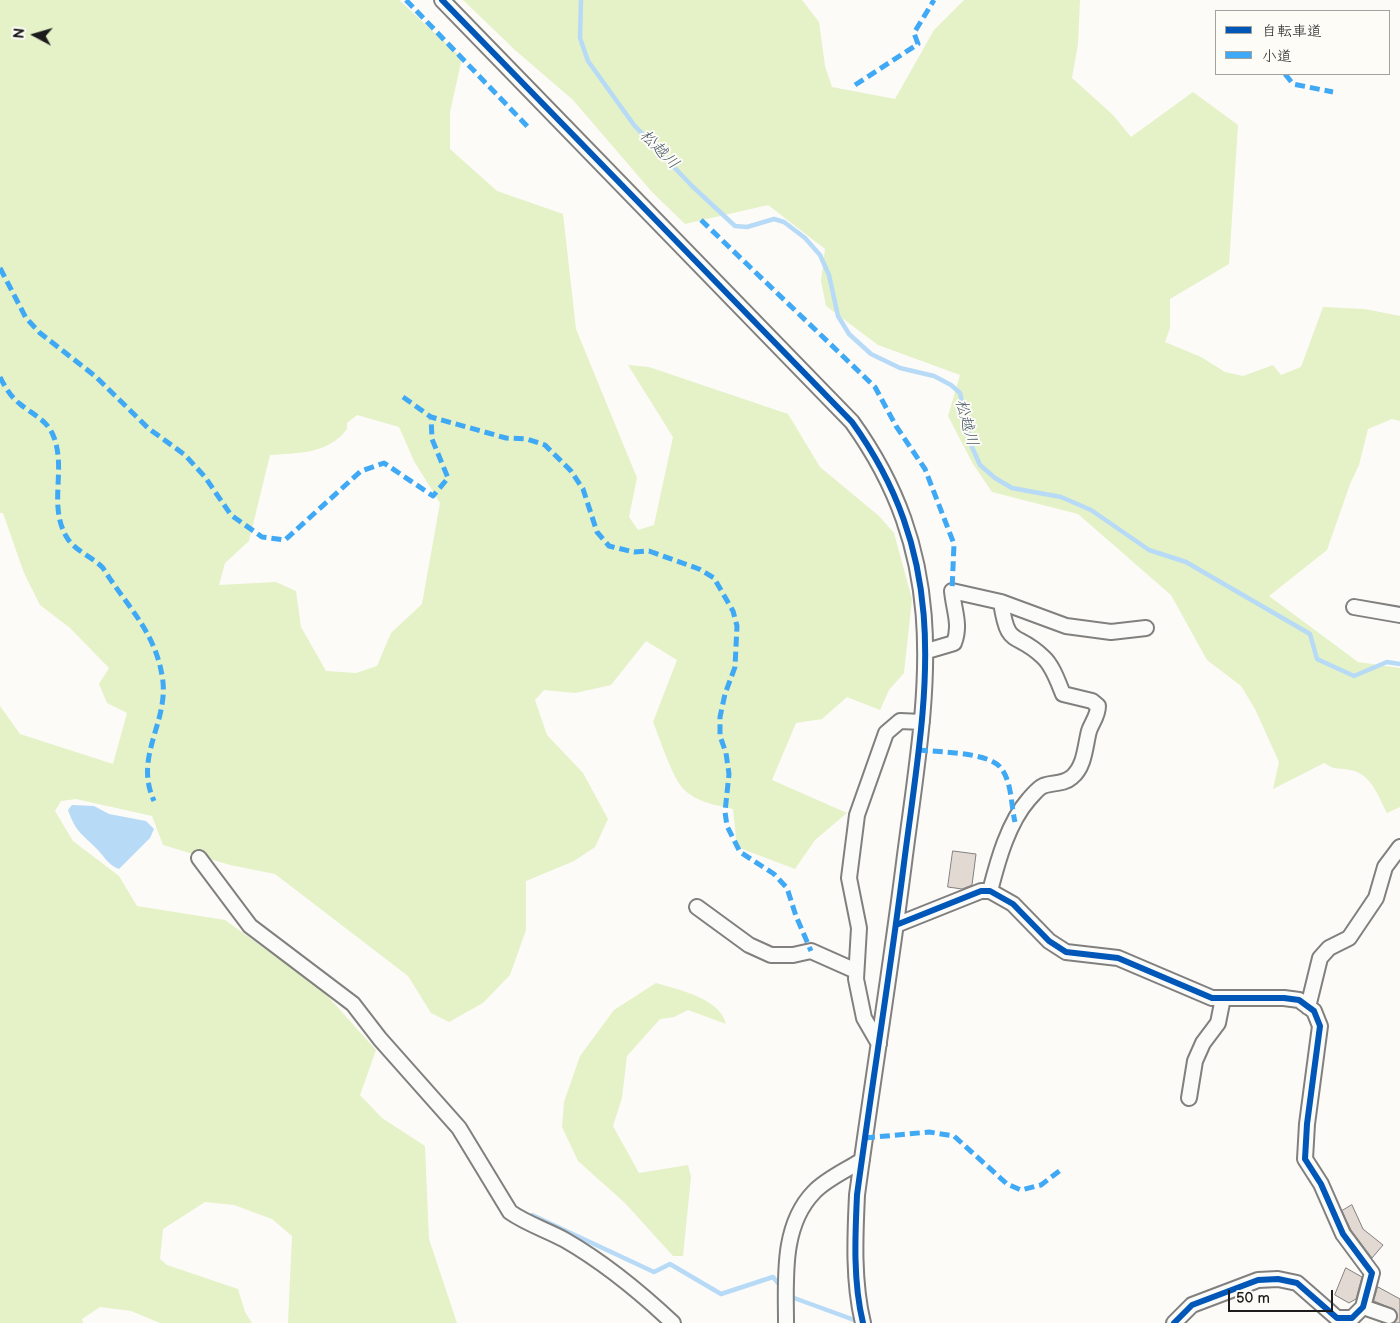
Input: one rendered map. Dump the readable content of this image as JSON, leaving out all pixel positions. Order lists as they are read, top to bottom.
{
  "water": ["松越川"],
  "legend": ["自転車道", "小道"],
  "scale_bar": "50 m",
  "north": "left"
}
